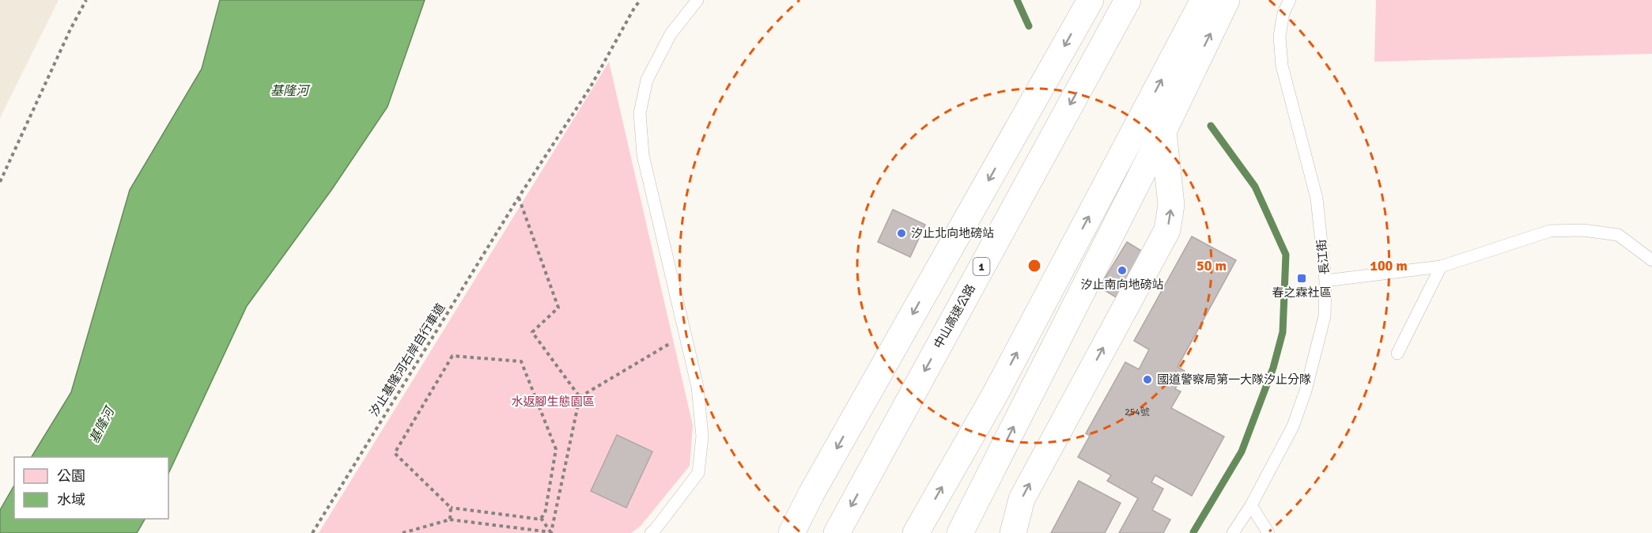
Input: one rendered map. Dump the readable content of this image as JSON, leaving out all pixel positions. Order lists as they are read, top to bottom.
{
  "streets": {
    "highway": ["1", "中山高速公路"],
    "lane": ["長江街"],
    "path": ["汐止基隆河右岸自行車道"]
  },
  "water": ["基隆河"],
  "parks": ["水返腳生態園區"],
  "places": {
    "other": ["汐止北向地磅站", "汐止南向地磅站", "國道警察局第一大隊汐止分隊"],
    "transit": ["春之霖社區"]
  },
  "house_numbers": ["254號"],
  "legend": ["公園", "水域"],
  "rings": ["50 m", "100 m"]
}
